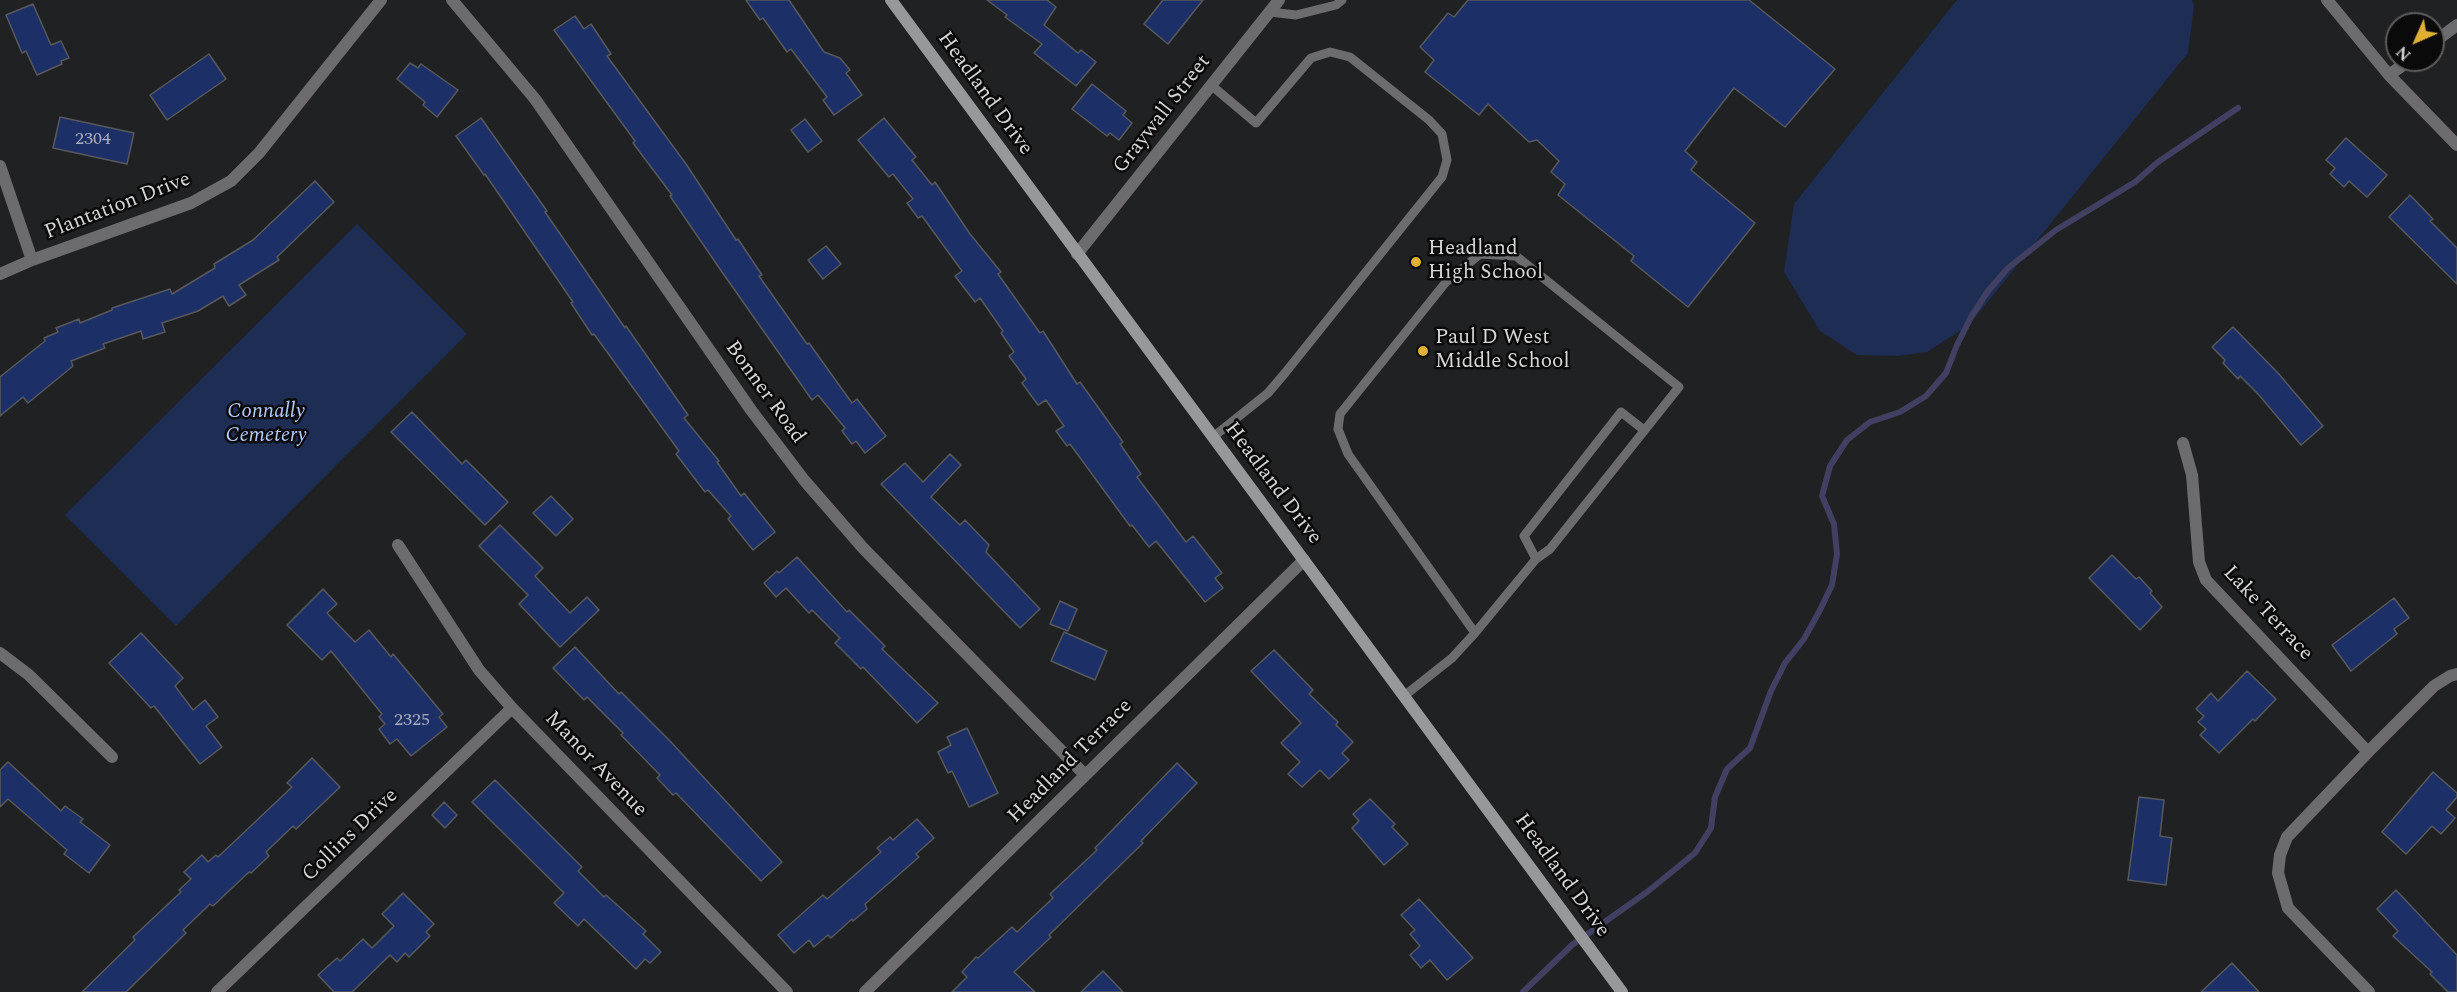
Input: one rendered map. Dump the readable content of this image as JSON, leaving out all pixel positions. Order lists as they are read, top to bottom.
{
  "streets": {
    "main road": ["Headland Drive"],
    "street": [
      "Graywall Street",
      "Plantation Drive",
      "Bonner Road",
      "Lake Terrace",
      "Headland Terrace",
      "Manor Avenue",
      "Collins Drive"
    ]
  },
  "crossings": [
    ["Headland Drive", "Graywall Street"],
    ["Headland Drive", "Headland Terrace"],
    ["Bonner Road", "Headland Terrace"],
    ["Manor Avenue", "Collins Drive"]
  ],
  "parks": ["Connally Cemetery"],
  "places": ["Headland High School", "Paul D West Middle School"],
  "house_numbers": ["2304", "2325"],
  "north": "bottom left"
}
